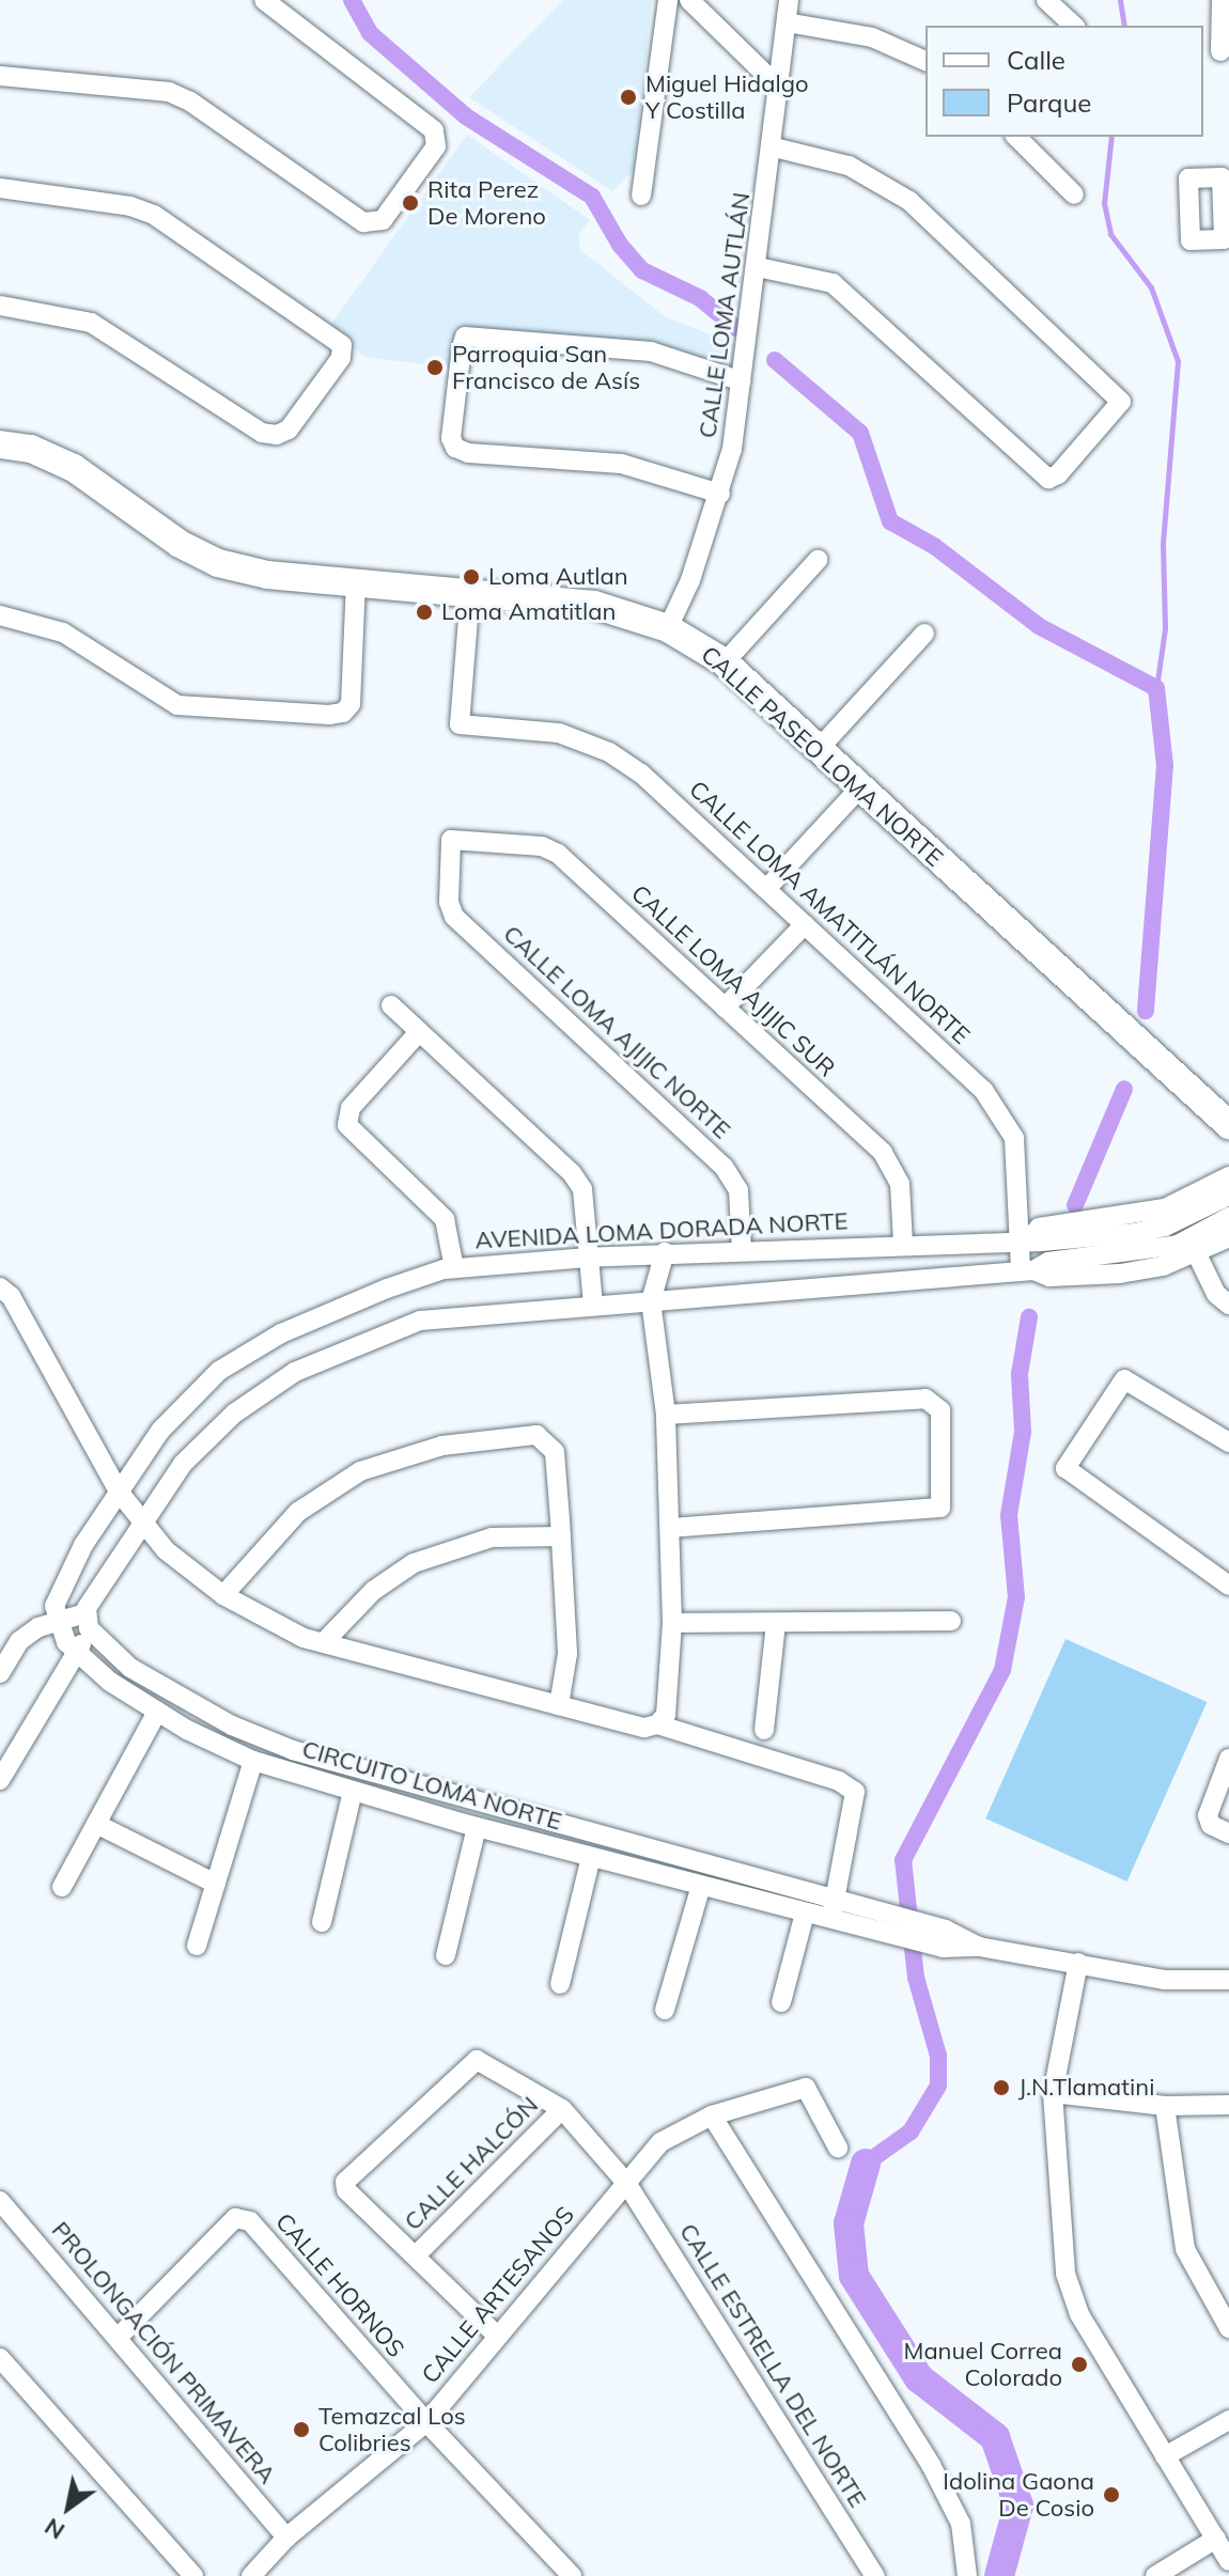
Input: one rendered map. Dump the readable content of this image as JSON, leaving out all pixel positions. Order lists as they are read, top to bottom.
{
  "streets": {
    "street": [
      "CALLE LOMA AUTLÁN",
      "CALLE PASEO LOMA NORTE",
      "CALLE LOMA AMATITLÁN NORTE",
      "CALLE LOMA AJIJIC SUR",
      "CALLE LOMA AJIJIC NORTE",
      "AVENIDA LOMA DORADA NORTE",
      "CIRCUITO LOMA NORTE",
      "CALLE HALCÓN",
      "CALLE HORNOS",
      "CALLE ARTESANOS",
      "PROLONGACIÓN PRIMAVERA",
      "CALLE ESTRELLA DEL NORTE"
    ]
  },
  "crossings": [
    ["CALLE LOMA AUTLÁN", "CALLE PASEO LOMA NORTE"],
    ["CALLE PASEO LOMA NORTE", "CALLE LOMA AMATITLÁN NORTE"],
    ["CALLE LOMA AMATITLÁN NORTE", "AVENIDA LOMA DORADA NORTE"],
    ["CALLE LOMA AJIJIC SUR", "CALLE LOMA AJIJIC NORTE"],
    ["CALLE LOMA AJIJIC SUR", "AVENIDA LOMA DORADA NORTE"],
    ["CALLE LOMA AJIJIC NORTE", "AVENIDA LOMA DORADA NORTE"],
    ["CALLE HALCÓN", "CALLE ESTRELLA DEL NORTE"],
    ["CALLE HORNOS", "CALLE ARTESANOS"],
    ["CALLE HORNOS", "PROLONGACIÓN PRIMAVERA"],
    ["CALLE ARTESANOS", "PROLONGACIÓN PRIMAVERA"],
    ["CALLE ARTESANOS", "CALLE ESTRELLA DEL NORTE"]
  ],
  "places": [
    "Miguel Hidalgo Y Costilla",
    "Rita Perez De Moreno",
    "Parroquia San Francisco de Asís",
    "Loma Autlan",
    "Loma Amatitlan",
    "J.N.Tlamatini",
    "Manuel Correa Colorado",
    "Temazcal Los Colibries",
    "Idolina Gaona De Cosio"
  ],
  "legend": ["Calle", "Parque"],
  "north": "bottom left"
}
